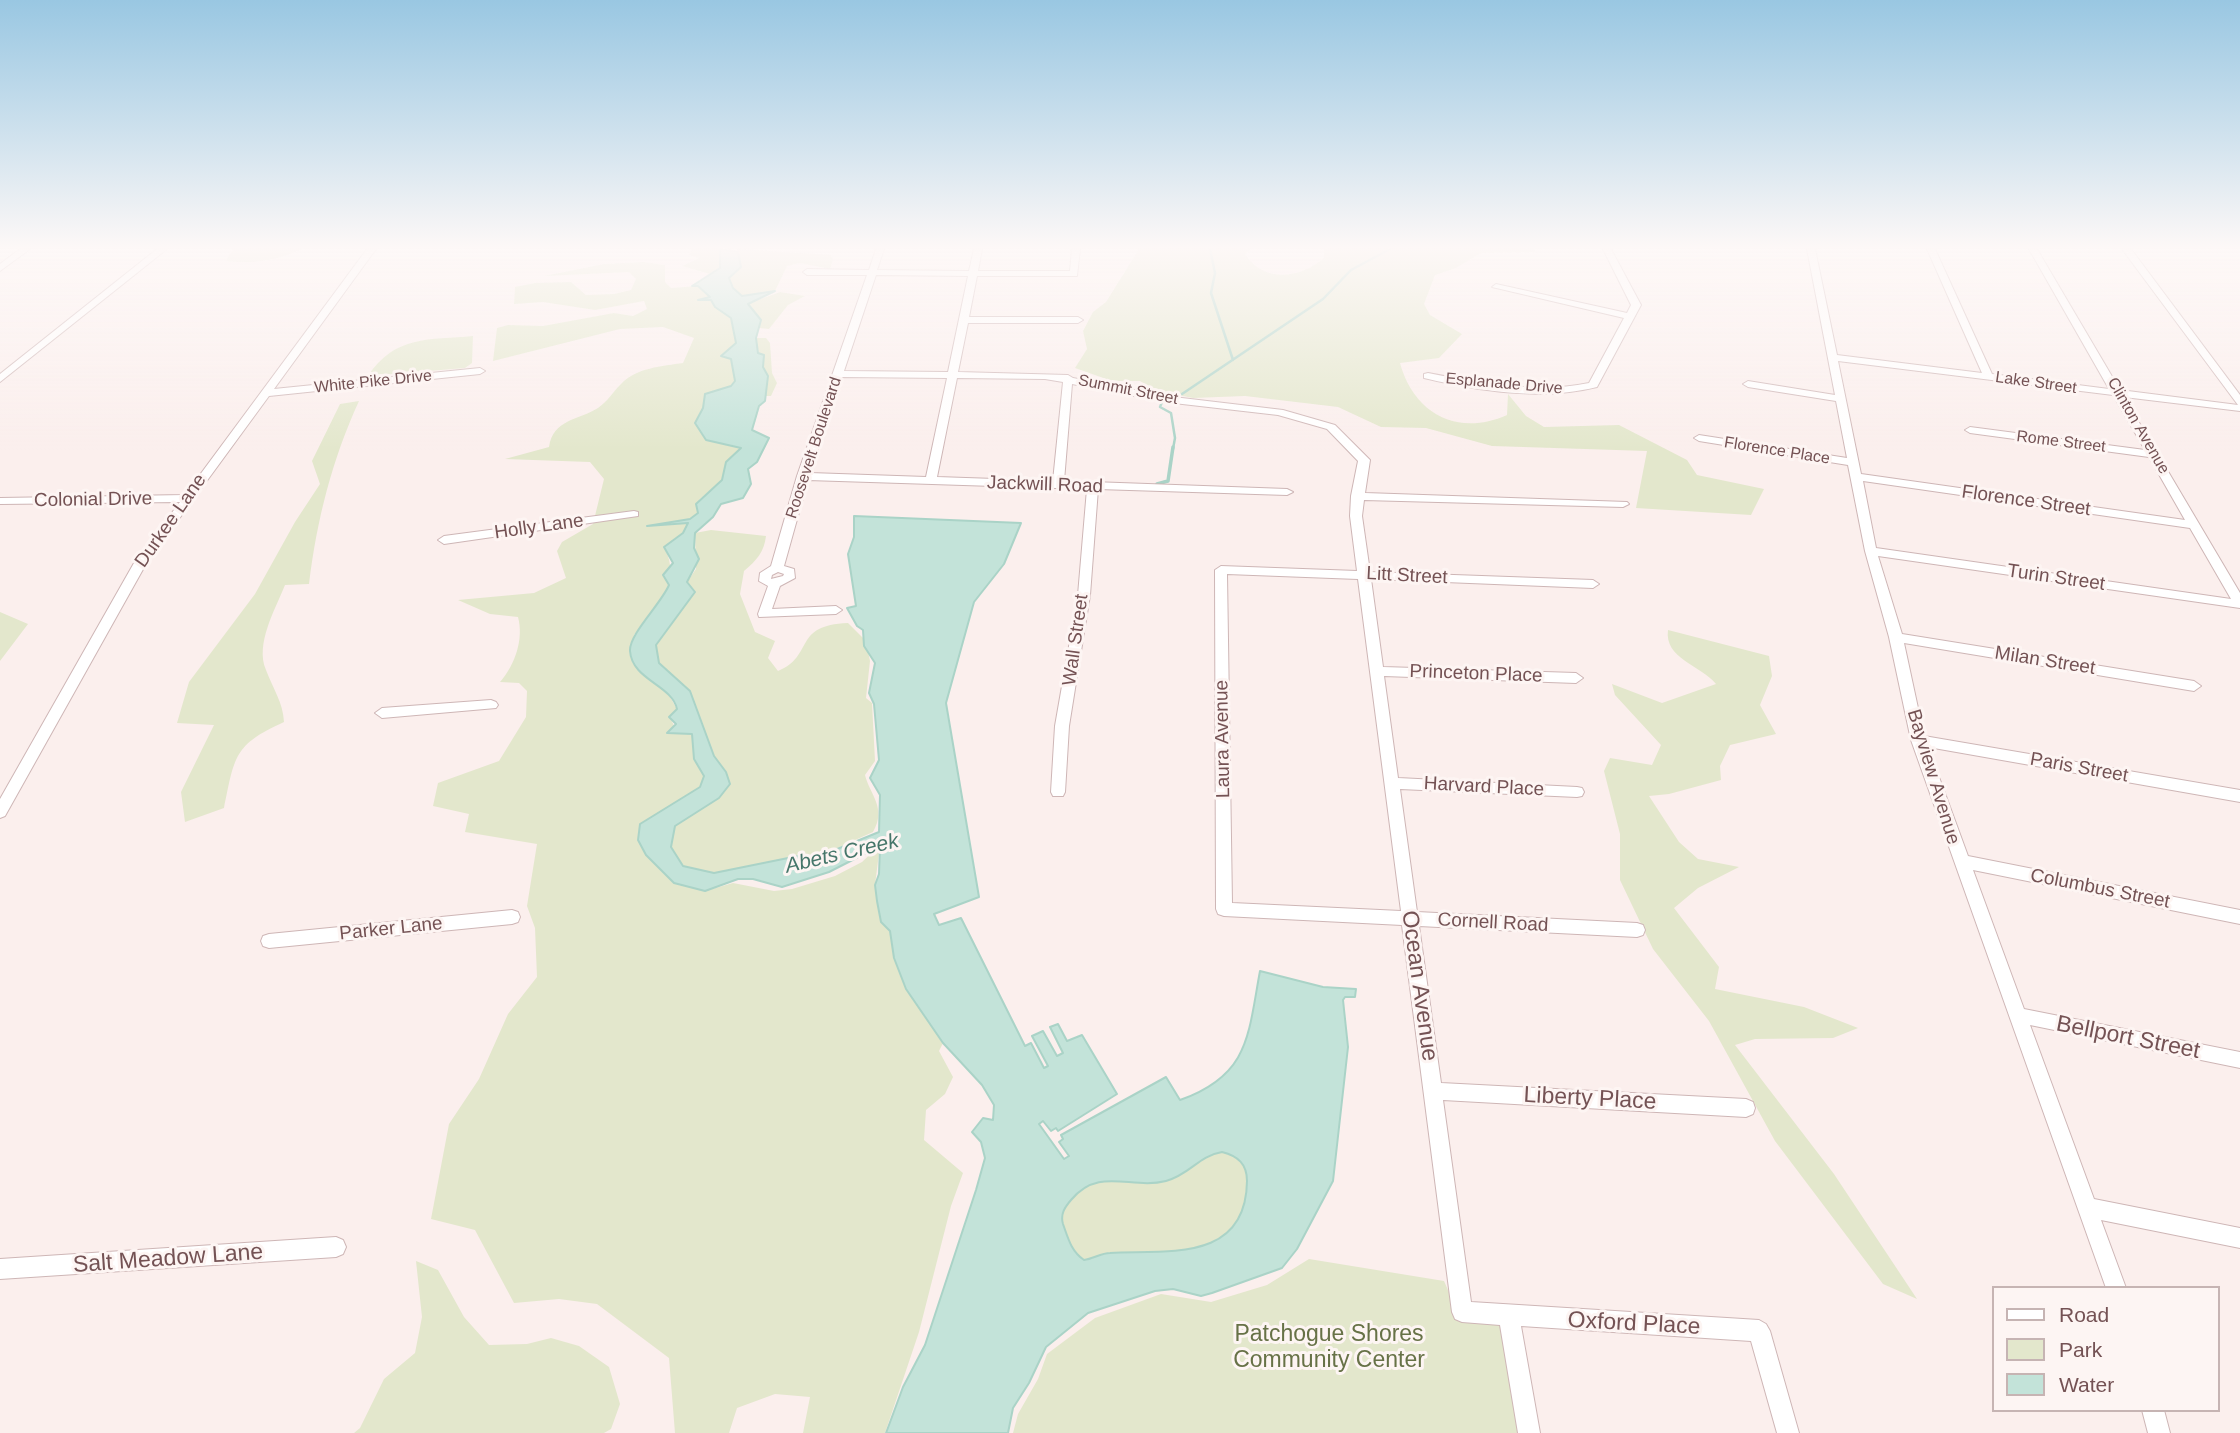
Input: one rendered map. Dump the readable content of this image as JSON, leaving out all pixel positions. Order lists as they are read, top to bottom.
{
  "streets": {
    "street": [
      "White Pike Drive",
      "Lake Street",
      "Esplanade Drive",
      "Summit Street",
      "Clinton Avenue",
      "Rome Street",
      "Roosevelt Boulevard",
      "Florence Place",
      "Jackwill Road",
      "Colonial Drive",
      "Florence Street",
      "Durkee Lane",
      "Holly Lane",
      "Litt Street",
      "Turin Street",
      "Wall Street",
      "Milan Street",
      "Princeton Place",
      "Laura Avenue",
      "Paris Street",
      "Bayview Avenue",
      "Harvard Place",
      "Columbus Street",
      "Cornell Road",
      "Parker Lane",
      "Ocean Avenue",
      "Bellport Street",
      "Liberty Place",
      "Salt Meadow Lane",
      "Oxford Place"
    ]
  },
  "crossings": [
    ["White Pike Drive", "Durkee Lane"],
    ["Lake Street", "Clinton Avenue"],
    ["Lake Street", "Bayview Avenue"],
    ["Summit Street", "Roosevelt Boulevard"],
    ["Summit Street", "Ocean Avenue"],
    ["Clinton Avenue", "Rome Street"],
    ["Clinton Avenue", "Florence Street"],
    ["Clinton Avenue", "Turin Street"],
    ["Roosevelt Boulevard", "Jackwill Road"],
    ["Florence Place", "Florence Street"],
    ["Florence Place", "Bayview Avenue"],
    ["Jackwill Road", "Wall Street"],
    ["Colonial Drive", "Durkee Lane"],
    ["Florence Street", "Bayview Avenue"],
    ["Litt Street", "Laura Avenue"],
    ["Litt Street", "Ocean Avenue"],
    ["Turin Street", "Bayview Avenue"],
    ["Milan Street", "Bayview Avenue"],
    ["Princeton Place", "Ocean Avenue"],
    ["Laura Avenue", "Cornell Road"],
    ["Paris Street", "Bayview Avenue"],
    ["Bayview Avenue", "Columbus Street"],
    ["Bayview Avenue", "Bellport Street"],
    ["Harvard Place", "Ocean Avenue"],
    ["Cornell Road", "Ocean Avenue"],
    ["Ocean Avenue", "Liberty Place"],
    ["Ocean Avenue", "Oxford Place"]
  ],
  "water": ["Abets Creek"],
  "parks": ["Patchogue Shores Community Center"],
  "legend": ["Road", "Park", "Water"]
}
